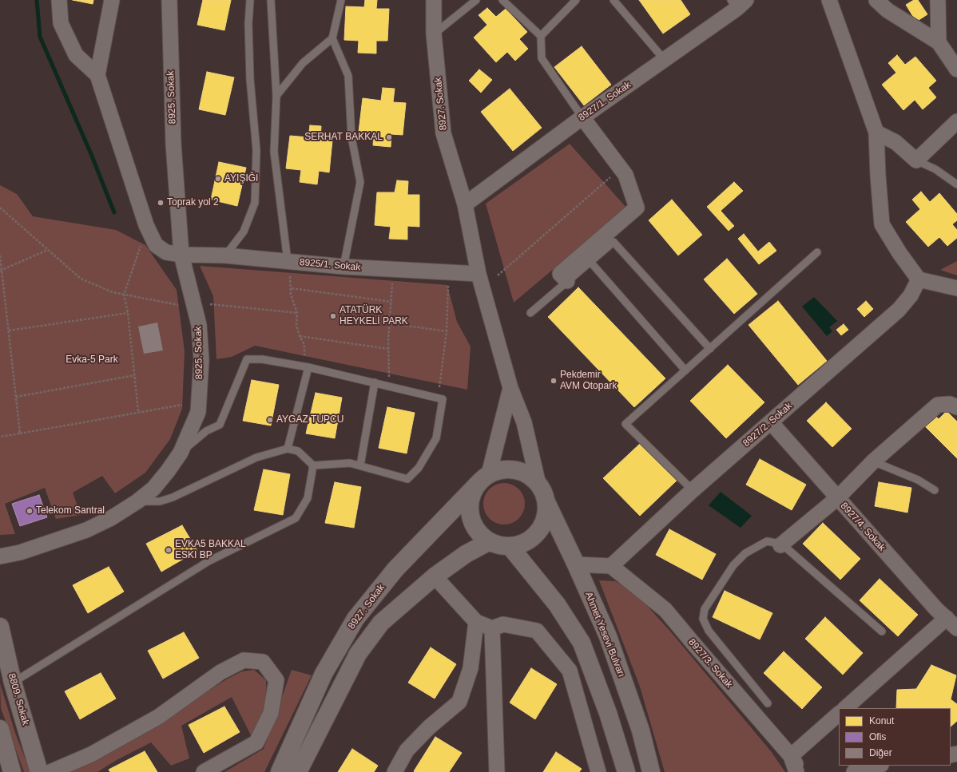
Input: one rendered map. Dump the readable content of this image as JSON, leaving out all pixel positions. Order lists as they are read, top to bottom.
{
  "streets": {
    "street": [
      "8925. Sokak",
      "8927/1. Sokak",
      "8927. Sokak",
      "8925/1. Sokak",
      "8927/2. Sokak",
      "8927/4. Sokak",
      "Ahmet Yesevi Bulvarı",
      "8927/3. Sokak",
      "8809. Sokak"
    ]
  },
  "crossings": [
    ["8925. Sokak", "8925/1. Sokak"],
    ["8927/1. Sokak", "8927. Sokak"],
    ["8927. Sokak", "8925/1. Sokak"],
    ["8927. Sokak", "Ahmet Yesevi Bulvarı"],
    ["8927/2. Sokak", "8927/4. Sokak"],
    ["8927/2. Sokak", "8927/3. Sokak"]
  ],
  "parks": ["Evka-5 Park"],
  "places": [
    "SERHAT BAKKAL",
    "AYIŞIĞI",
    "Toprak yol 2",
    "ATATÜRK HEYKELİ PARK",
    "Pekdemir AVM Otopark",
    "AYGAZ TUPCU",
    "Telekom Santral",
    "EVKA5 BAKKAL ESKI BP"
  ],
  "legend": ["Konut", "Ofis", "Diğer"]
}
